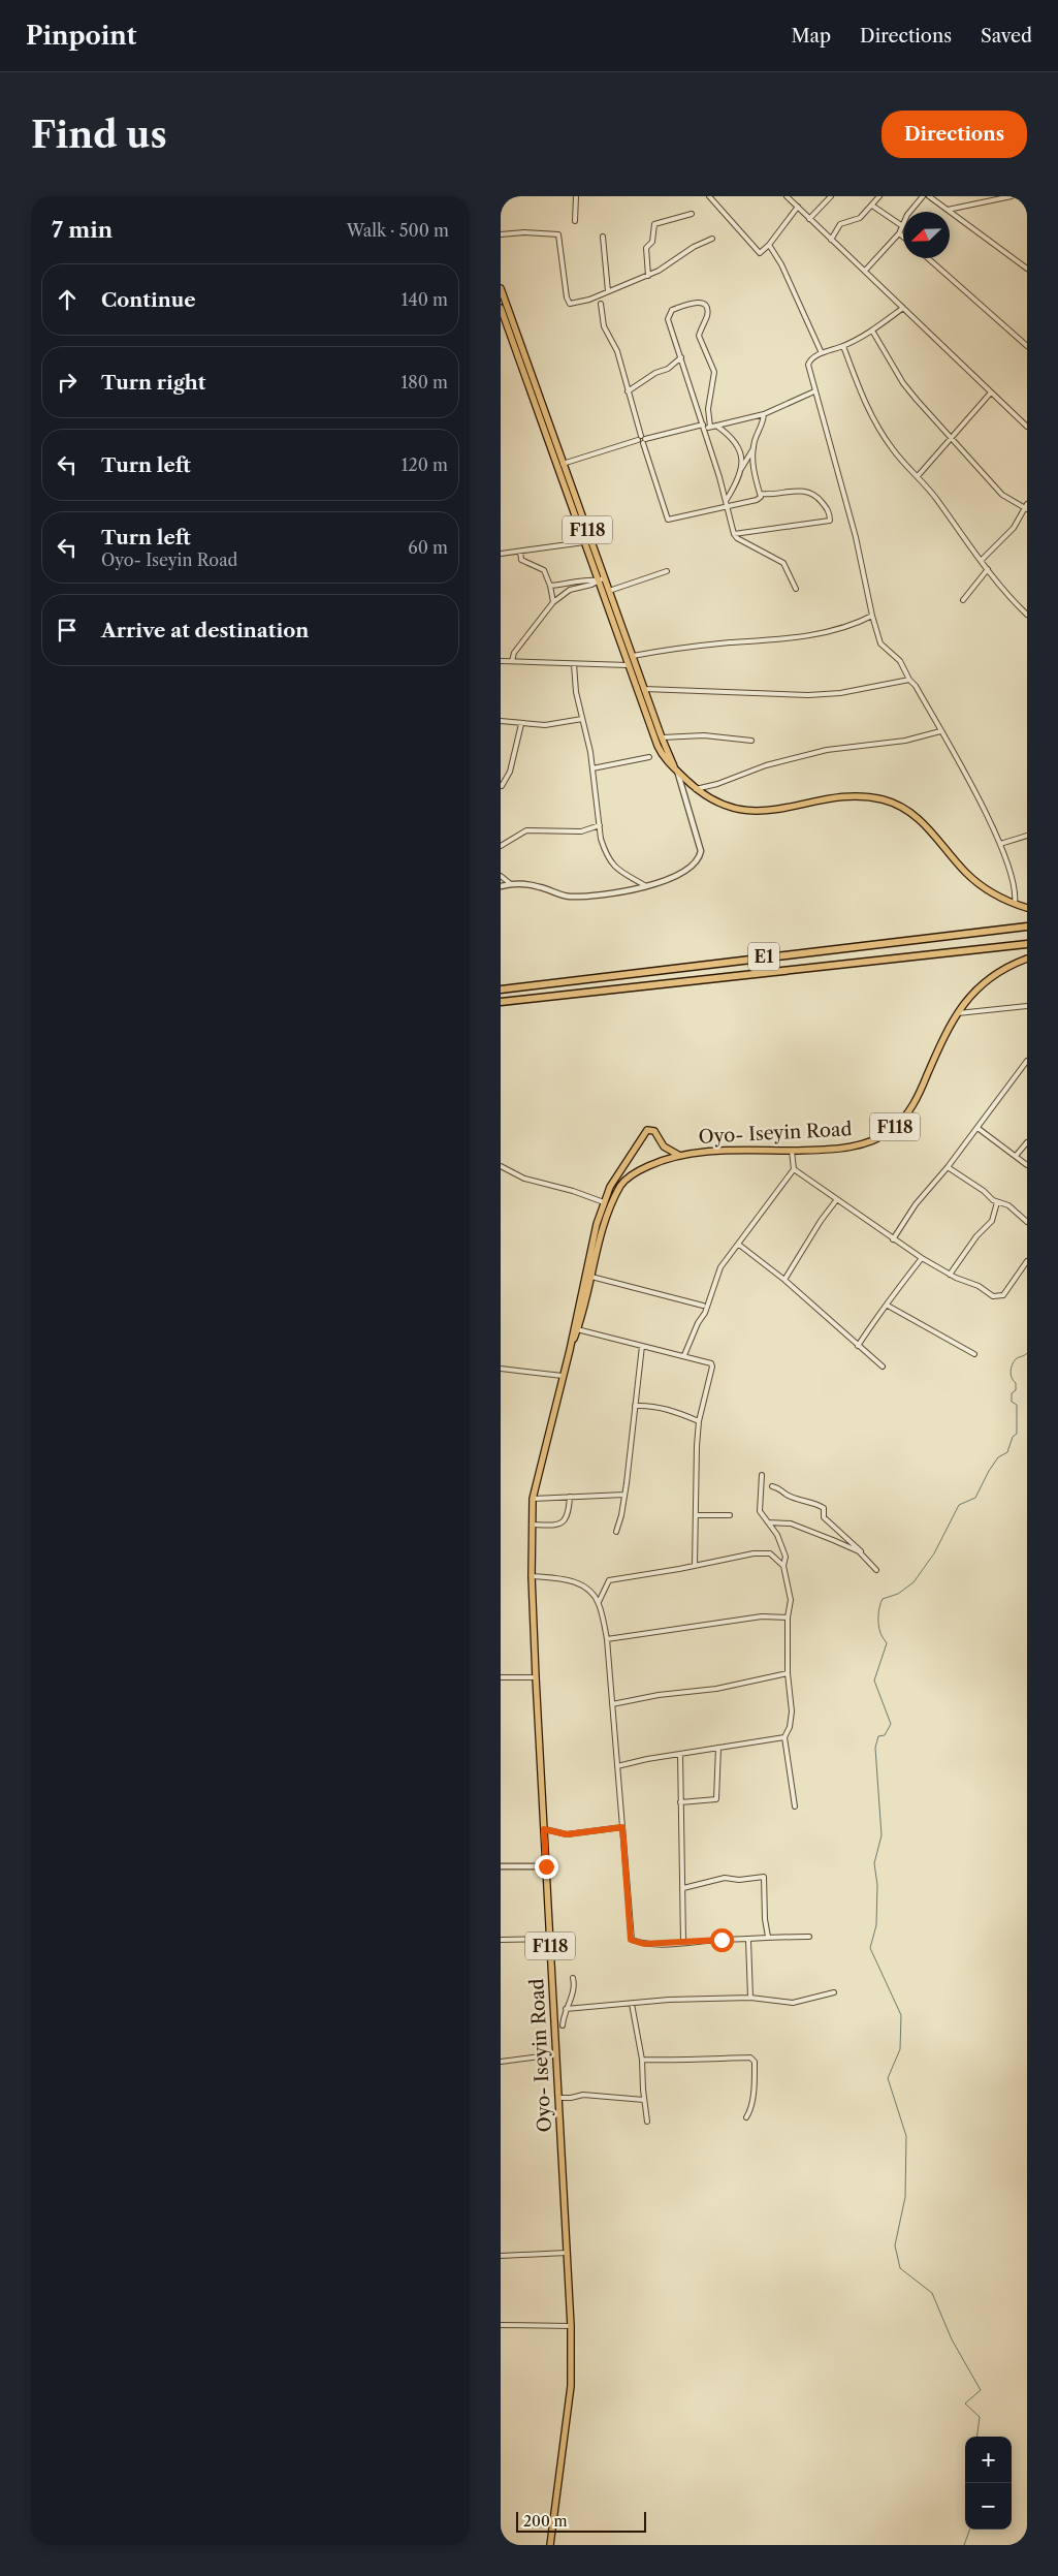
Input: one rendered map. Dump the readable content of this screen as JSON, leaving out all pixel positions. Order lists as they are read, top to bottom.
{
  "streets": {
    "highway": ["E1"],
    "main road": ["F118", "Oyo- Iseyin Road"]
  },
  "scale_bar": "200 m",
  "north": "bottom left",
  "page": {
    "header": "Pinpoint",
    "nav": ["Map", "Directions", "Saved"],
    "buttons": "Directions",
    "title": "Find us",
    "heading": ["7 min", "Walk · 500 m"],
    "list": [
      ["Continue", "140 m"],
      ["Turn right", "180 m"],
      ["Turn left", "120 m"],
      ["Turn left", "Oyo- Iseyin Road", "60 m"],
      "Arrive at destination"
    ],
    "map_buttons": ["+", "−"],
    "scale": "200 m"
  }
}
